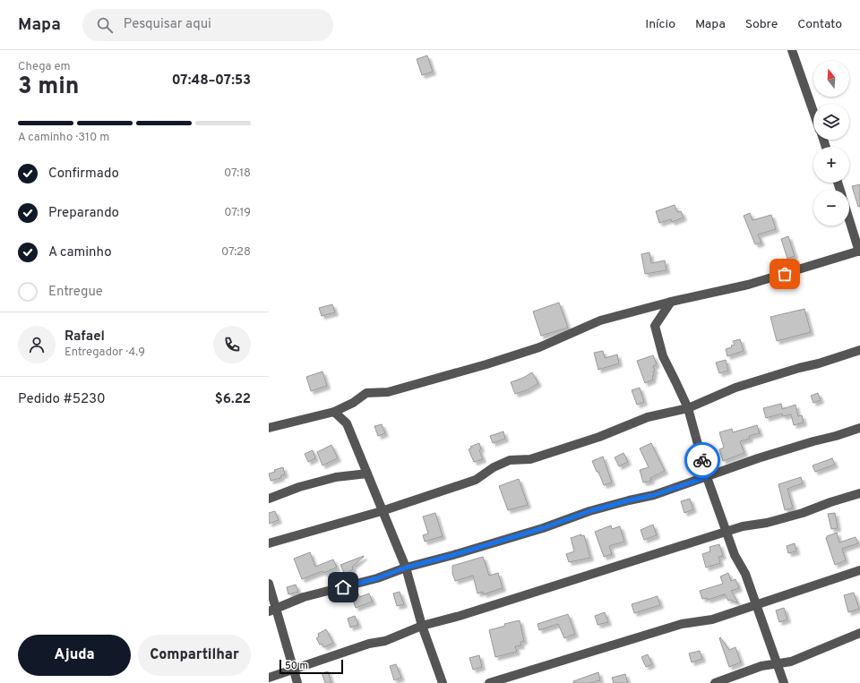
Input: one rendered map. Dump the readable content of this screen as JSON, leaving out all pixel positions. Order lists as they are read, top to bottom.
{
  "scale_bar": "50 m",
  "north": "top",
  "page": {
    "header": "Mapa",
    "search": "Pesquisar aqui",
    "nav": [
      "Início",
      "Mapa",
      "Sobre",
      "Contato"
    ],
    "heading": ["3 min", "Chega em", "07:48–07:53"],
    "panel": [
      "Rafael",
      "Entregador · 4.9",
      "Pedido #5230",
      "$6.22"
    ],
    "map_buttons": ["+", "−"],
    "bar": "A caminho · 310 m",
    "list": [
      ["Confirmado", "07:18"],
      ["Preparando", "07:19"],
      ["A caminho", "07:28"],
      "Entregue"
    ],
    "buttons": ["Ajuda", "Compartilhar"],
    "scale": "50 m"
  }
}
